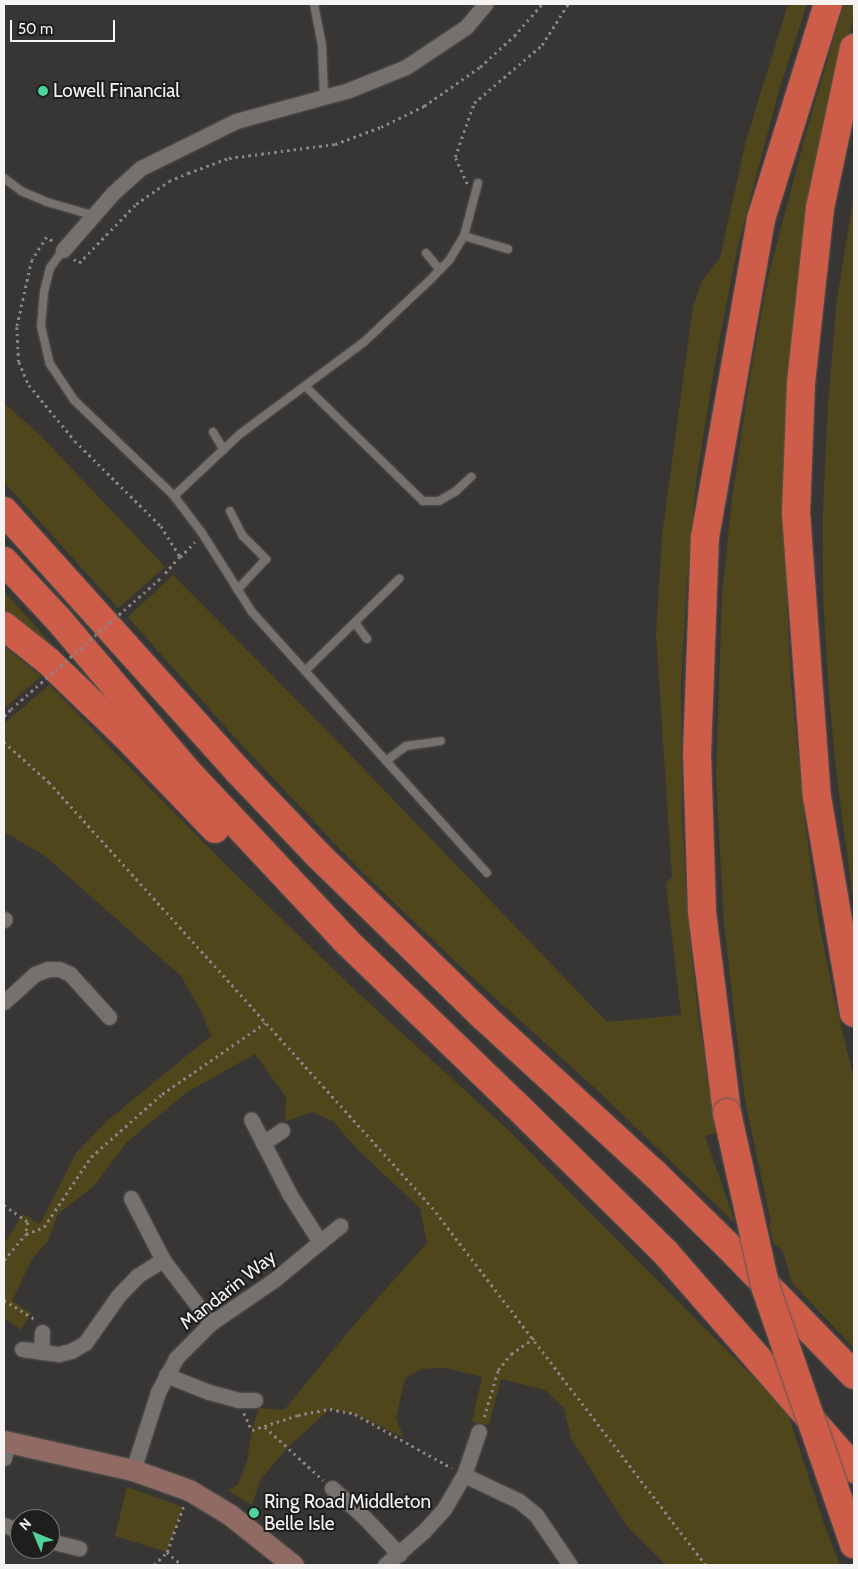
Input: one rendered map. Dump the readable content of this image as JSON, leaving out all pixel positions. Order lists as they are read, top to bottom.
{
  "streets": {
    "street": ["Mandarin Way"]
  },
  "places": ["Lowell Financial", "Ring Road Middleton Belle Isle"],
  "scale_bar": "50 m",
  "north": "top left"
}
